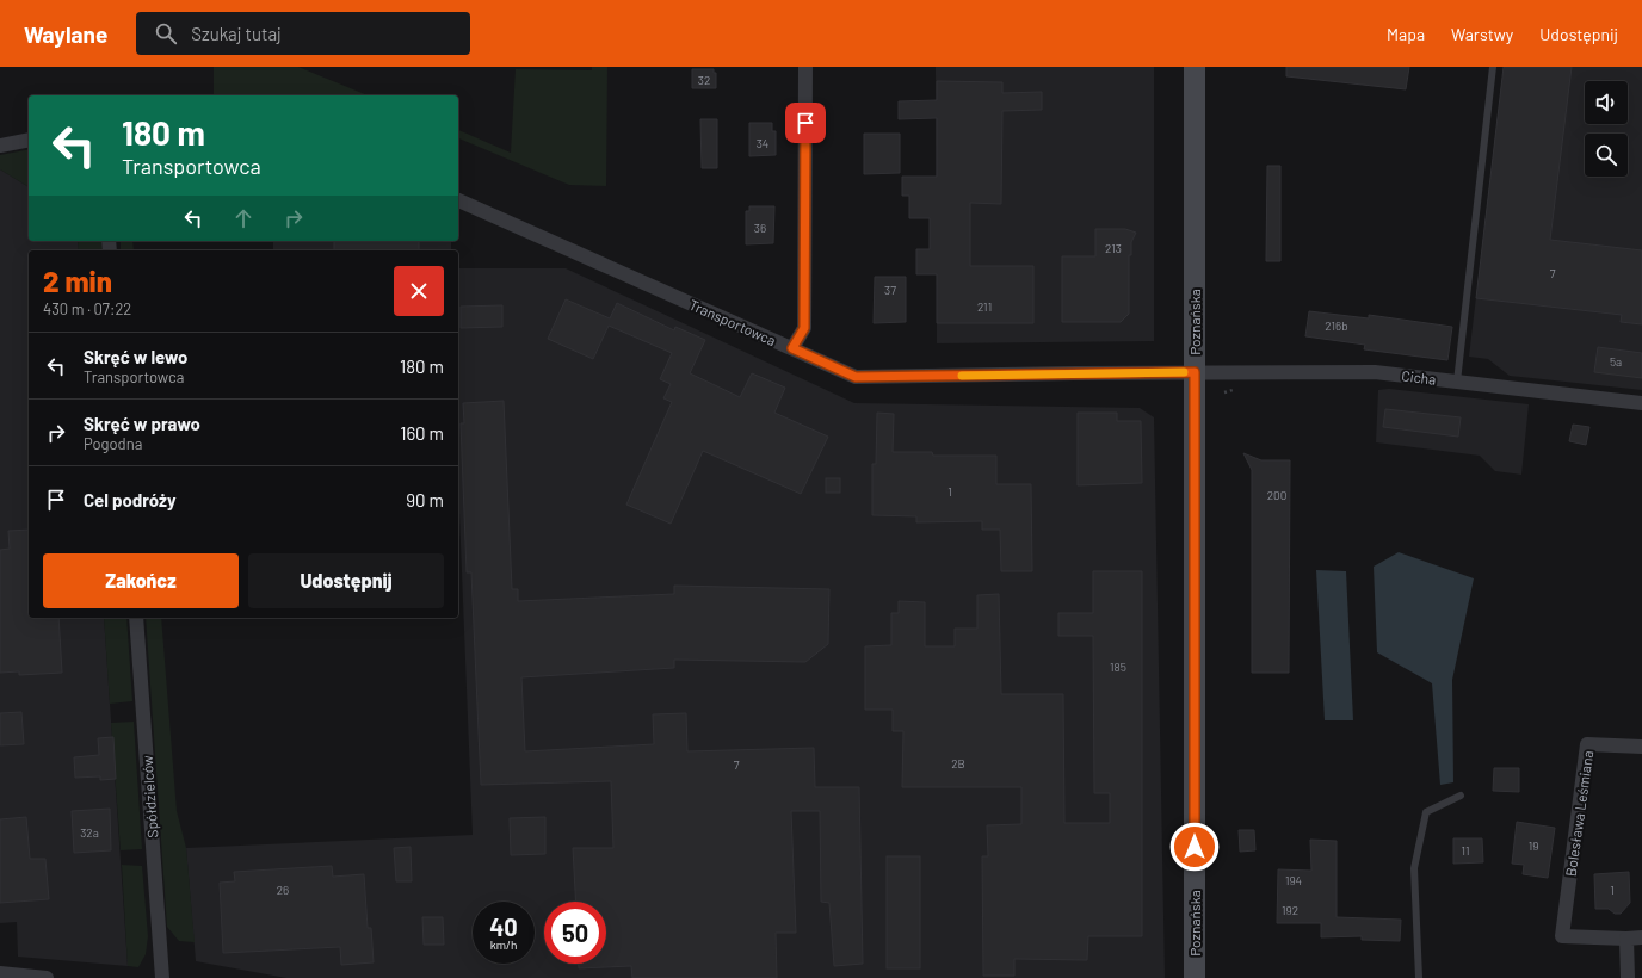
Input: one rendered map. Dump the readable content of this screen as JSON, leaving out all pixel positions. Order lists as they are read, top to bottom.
{
  "streets": {
    "main road": ["Poznańska"],
    "street": [
      "Transportowca",
      "Cicha",
      "Spółdzielców",
      "Bolesława Leśmiana"
    ]
  },
  "crossings": [
    ["Transportowca", "Poznańska"],
    ["Transportowca", "Cicha"],
    ["Poznańska", "Cicha"]
  ],
  "house_numbers": [
    "32",
    "34",
    "36",
    "213",
    "7",
    "37",
    "211",
    "216b",
    "5a",
    "1",
    "200",
    "185",
    "2B",
    "7",
    "32a",
    "19",
    "11",
    "194",
    "26",
    "1",
    "192"
  ],
  "page": {
    "header": "Waylane",
    "search": "Szukaj tutaj",
    "nav": ["Mapa", "Warstwy", "Udostępnij"],
    "turn": ["180 m", "Transportowca"],
    "heading": ["2 min", "430 m · 07:22"],
    "list": [
      {
        "name": "Skręć w lewo",
        "note": "Transportowca",
        "value": "180 m"
      },
      {
        "name": "Skręć w prawo",
        "note": "Pogodna",
        "value": "160 m"
      },
      {
        "name": "Cel podróży",
        "value": "90 m"
      }
    ],
    "buttons": ["Zakończ", "Udostępnij"],
    "speed": "40 km/h",
    "limit": "50"
  }
}
